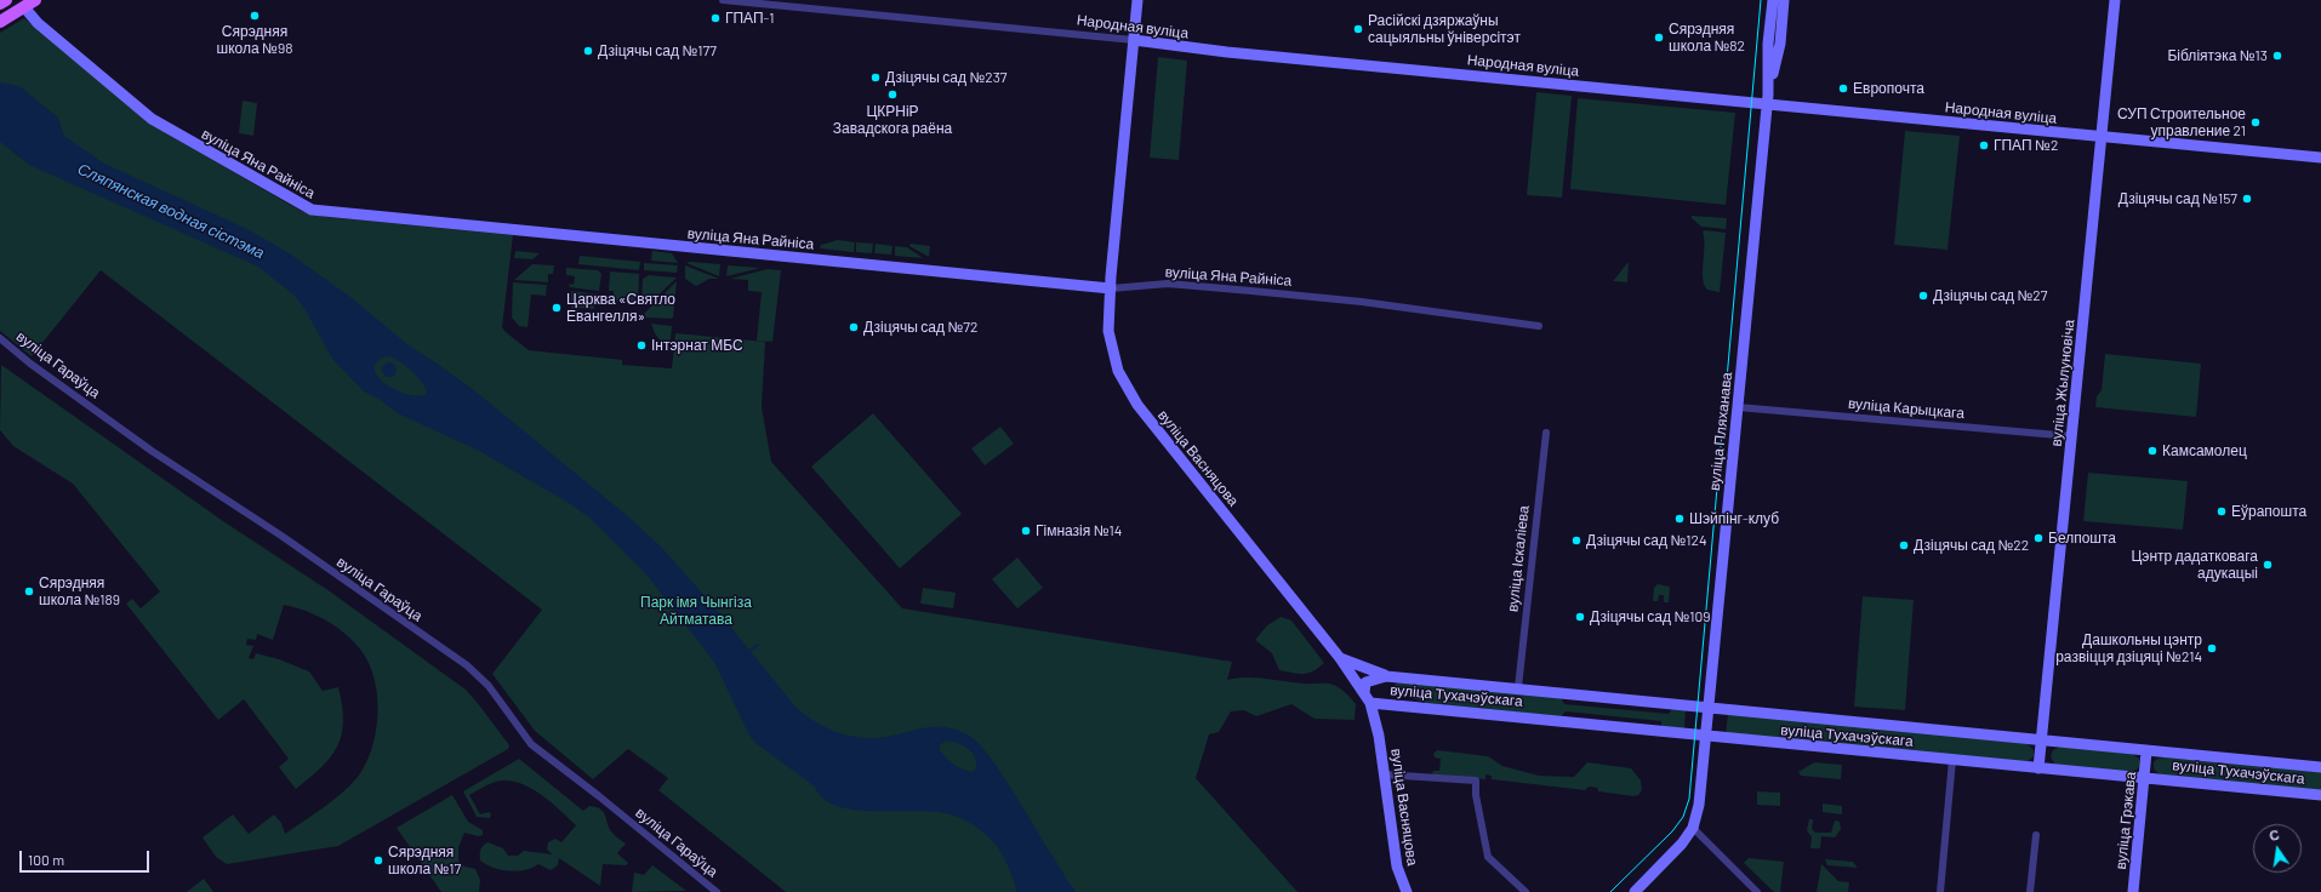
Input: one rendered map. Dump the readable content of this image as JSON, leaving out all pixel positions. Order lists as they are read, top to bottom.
{
  "streets": {
    "street": [
      "Народная вуліца",
      "вуліца Яна Райніса",
      "вуліца Гараўца",
      "вуліца Жылуновіча",
      "вуліца Карыцкага",
      "вуліца Пляханава",
      "вуліца Васняцова",
      "вуліца Іскаліева",
      "вуліца Тухачэўскага",
      "вуліца Грэкава"
    ]
  },
  "crossings": [
    ["Народная вуліца", "вуліца Жылуновіча"],
    ["Народная вуліца", "вуліца Пляханава"],
    ["Народная вуліца", "вуліца Васняцова"],
    ["вуліца Яна Райніса", "вуліца Васняцова"],
    ["вуліца Жылуновіча", "вуліца Карыцкага"],
    ["вуліца Жылуновіча", "вуліца Тухачэўскага"],
    ["вуліца Карыцкага", "вуліца Пляханава"],
    ["вуліца Пляханава", "вуліца Тухачэўскага"],
    ["вуліца Васняцова", "вуліца Тухачэўскага"],
    ["вуліца Іскаліева", "вуліца Тухачэўскага"],
    ["вуліца Тухачэўскага", "вуліца Грэкава"]
  ],
  "water": ["Сляпянская водная сістэма"],
  "parks": ["Парк імя Чынгіза Айтматава"],
  "places": [
    "Сярэдняя школа №98",
    "ГПАП-1",
    "Расійскі дзяржаўны сацыяльны ўніверсітэт",
    "Сярэдняя школа №82",
    "Дзіцячы сад №177",
    "Бібліятэка №13",
    "Дзіцячы сад №237",
    "Европочта",
    "ЦКРНіР Завадскога раёна",
    "СУП Строительное управление 21",
    "ГПАП №2",
    "Дзіцячы сад №157",
    "Дзіцячы сад №27",
    "Царква «Святло Евангелля»",
    "Дзіцячы сад №72",
    "Інтэрнат МБС",
    "Камсамолец",
    "Еўрапошта",
    "Шэйпінг-клуб",
    "Гімназія №14",
    "Белпошта",
    "Дзіцячы сад №124",
    "Дзіцячы сад №22",
    "Цэнтр дадатковага адукацыі",
    "Сярэдняя школа №189",
    "Дзіцячы сад №109",
    "Дашкольны цэнтр развіцця дзіцяці №214",
    "Сярэдняя школа №17"
  ],
  "scale_bar": "100 m",
  "north": "top"
}
